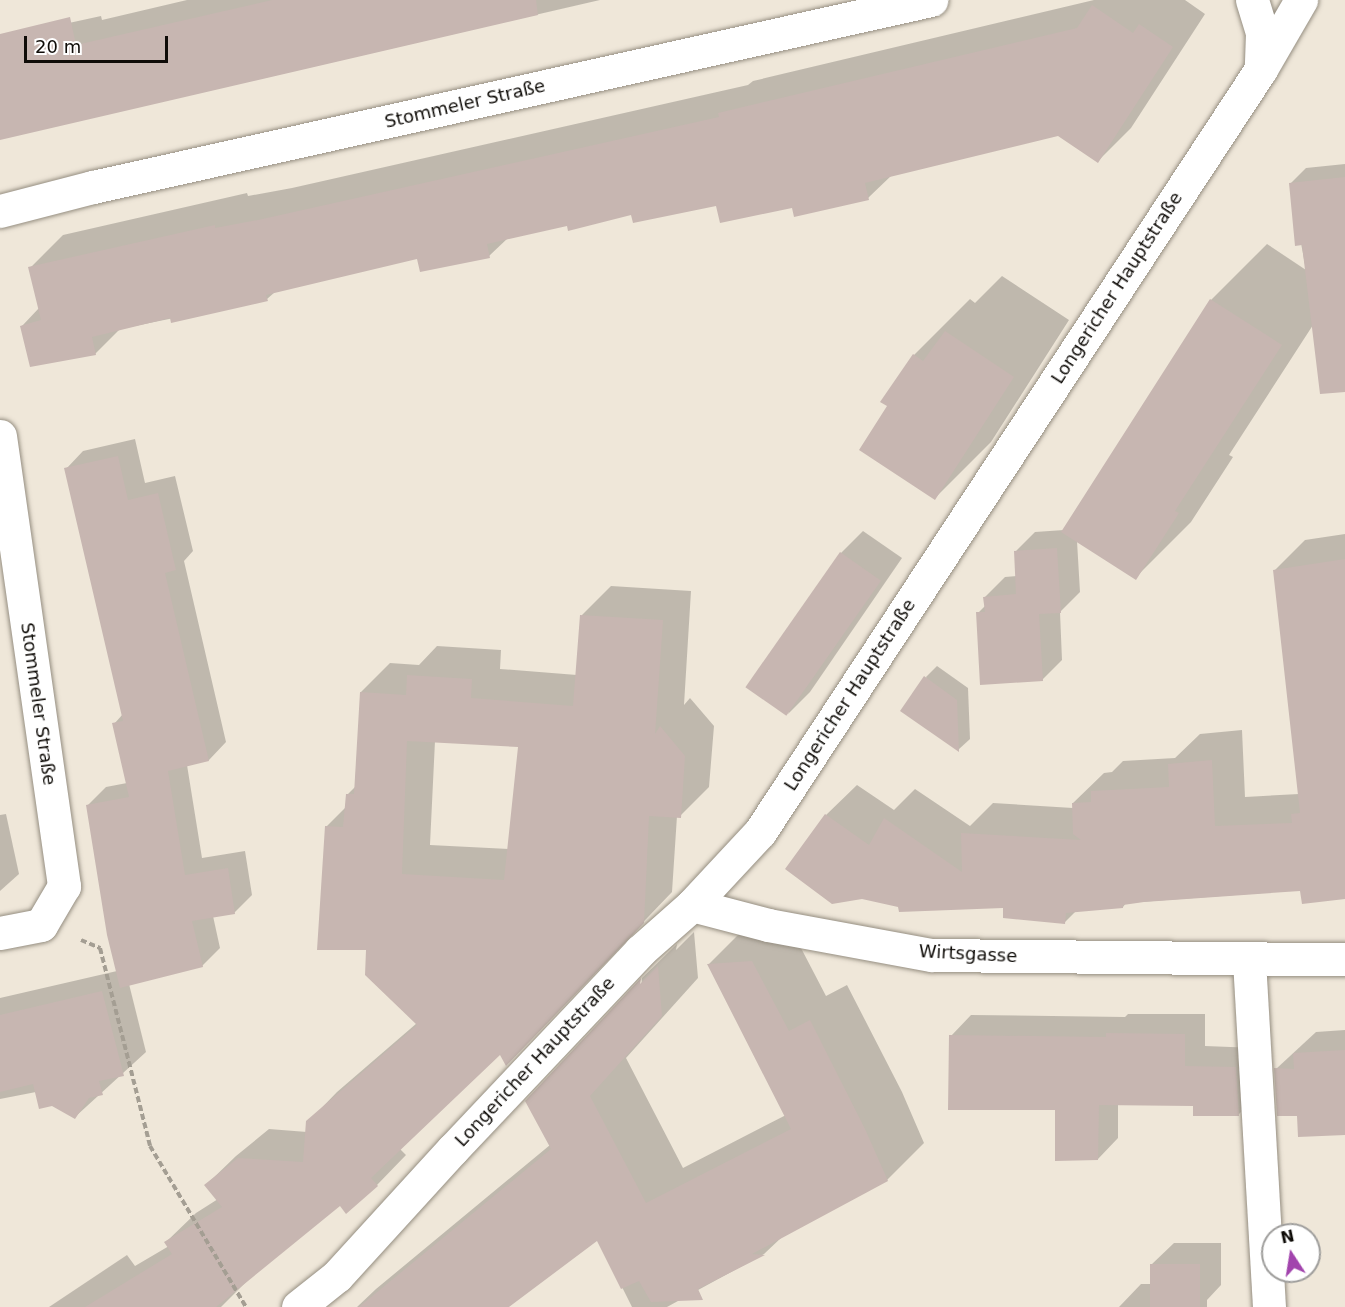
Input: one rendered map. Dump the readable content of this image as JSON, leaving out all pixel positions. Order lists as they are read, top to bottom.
{
  "streets": {
    "street": ["Stommeler Straße", "Longericher Hauptstraße", "Wirtsgasse"]
  },
  "crossings": [
    ["Longericher Hauptstraße", "Wirtsgasse"]
  ],
  "scale_bar": "20 m",
  "north": "top"
}
